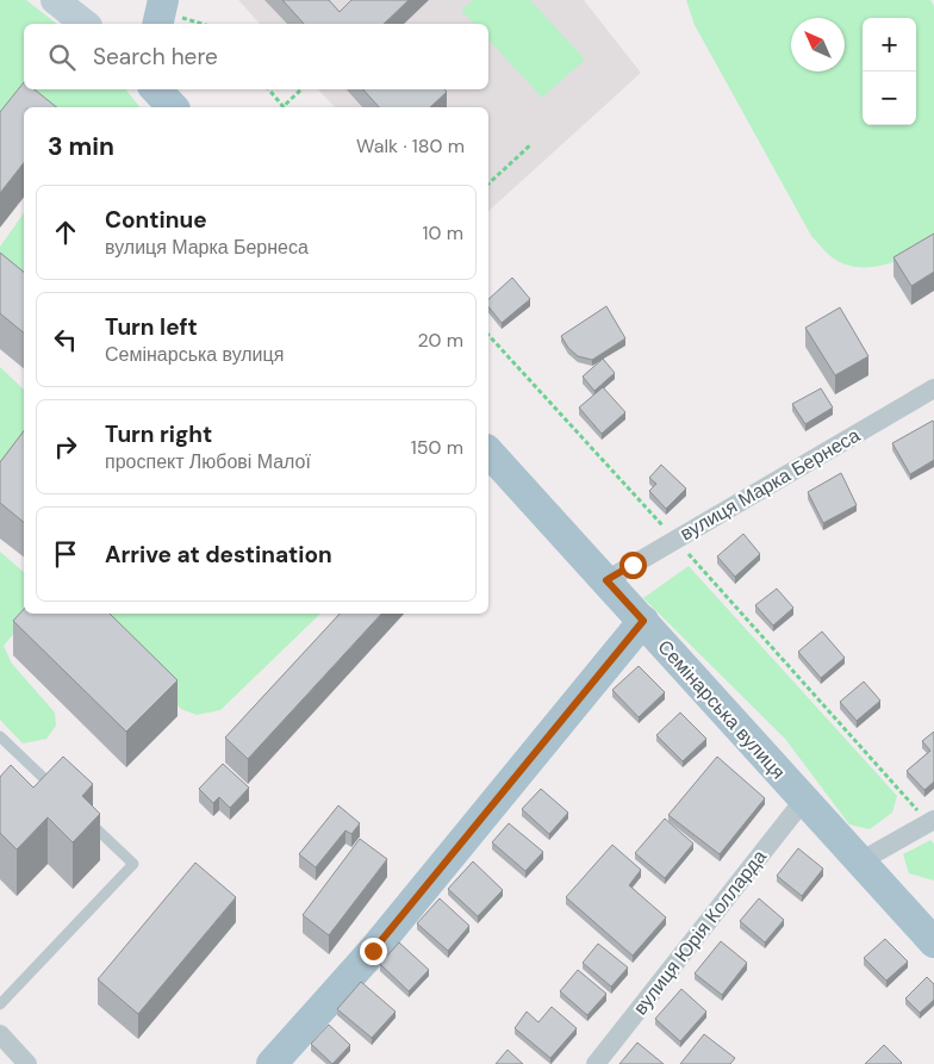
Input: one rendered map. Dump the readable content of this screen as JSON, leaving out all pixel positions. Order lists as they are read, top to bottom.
{
  "streets": {
    "main road": ["Семінарська вулиця"],
    "street": ["вулиця Марка Бернеса", "вулиця Юрія Колларда"]
  },
  "crossings": [
    ["вулиця Марка Бернеса", "Семінарська вулиця"],
    ["Семінарська вулиця", "вулиця Юрія Колларда"]
  ],
  "north": "top left",
  "page": {
    "map_buttons": ["+", "−"],
    "search": "Search here",
    "heading": ["3 min", "Walk · 180 m"],
    "list": [
      ["Continue", "вулиця Марка Бернеса", "10 m"],
      ["Turn left", "Семінарська вулиця", "20 m"],
      ["Turn right", "проспект Любові Малої", "150 m"],
      "Arrive at destination"
    ]
  }
}
